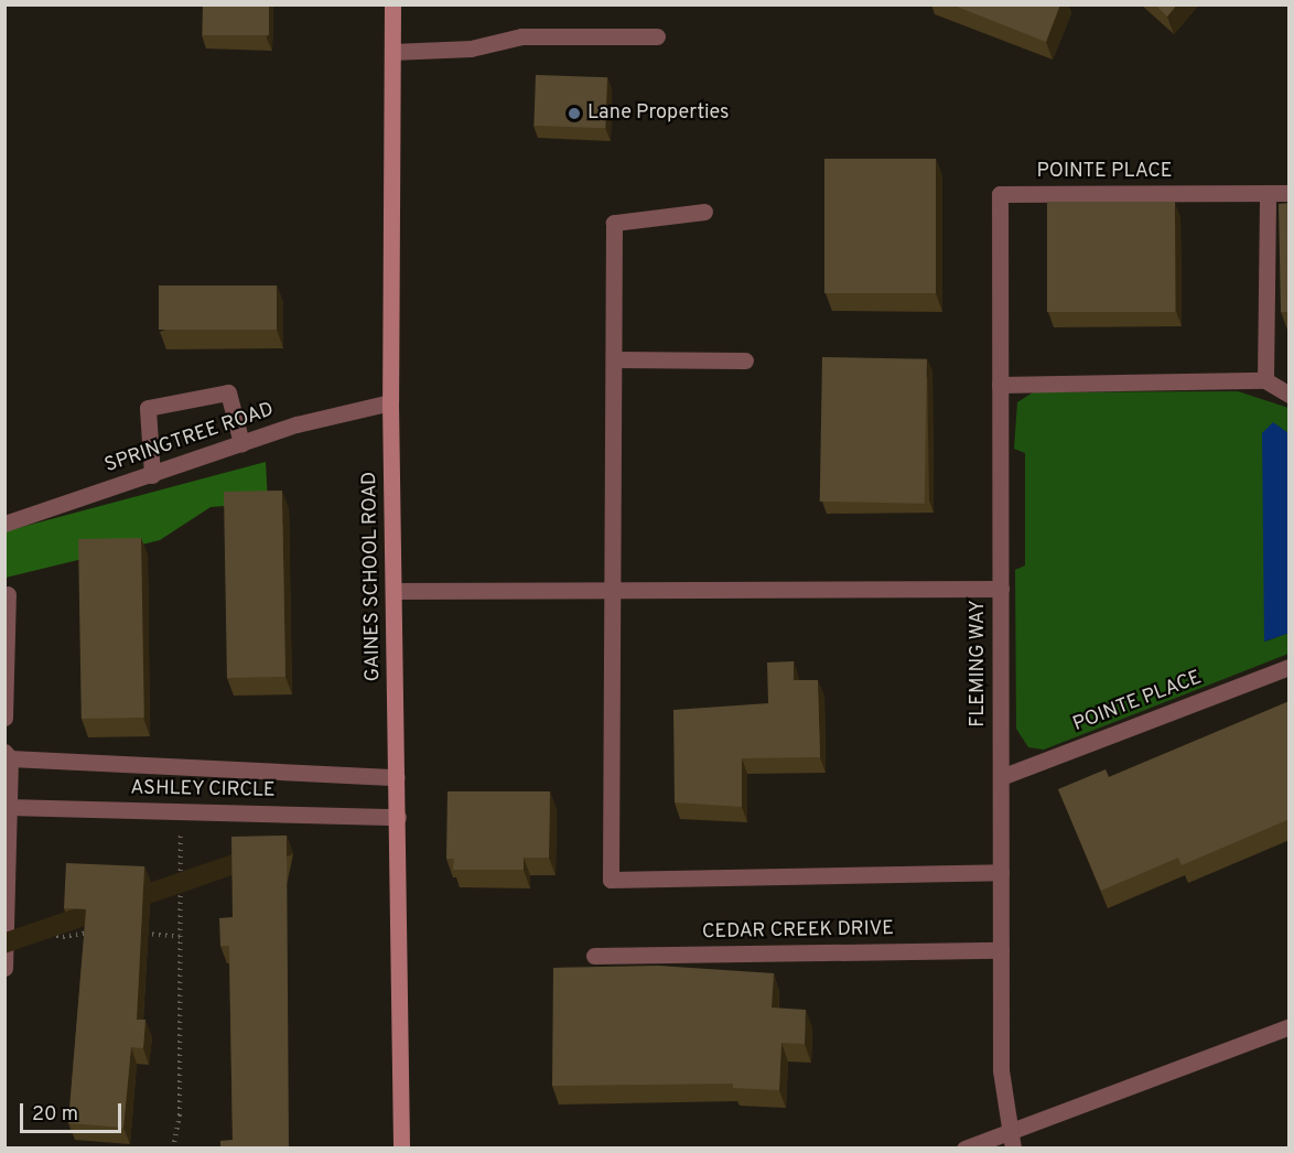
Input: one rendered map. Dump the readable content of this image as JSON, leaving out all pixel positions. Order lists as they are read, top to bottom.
{
  "streets": {
    "main road": ["GAINES SCHOOL ROAD"],
    "street": [
      "POINTE PLACE",
      "SPRINGTREE ROAD",
      "FLEMING WAY",
      "ASHLEY CIRCLE",
      "CEDAR CREEK DRIVE"
    ]
  },
  "crossings": [
    ["POINTE PLACE", "FLEMING WAY"],
    ["SPRINGTREE ROAD", "GAINES SCHOOL ROAD"],
    ["GAINES SCHOOL ROAD", "ASHLEY CIRCLE"],
    ["FLEMING WAY", "CEDAR CREEK DRIVE"]
  ],
  "places": ["Lane Properties"],
  "scale_bar": "20 m"
}
